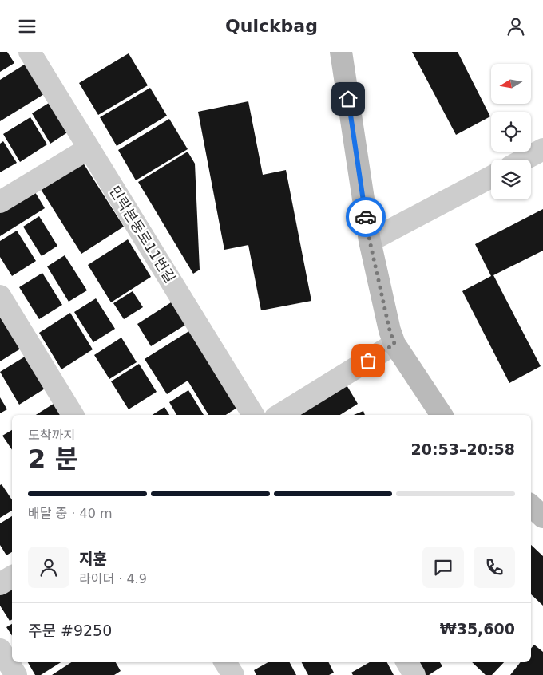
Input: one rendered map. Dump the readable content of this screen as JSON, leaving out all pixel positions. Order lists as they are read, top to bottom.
{
  "streets": {
    "street": ["민락본동로11번길"]
  },
  "north": "left",
  "page": {
    "header": "Quickbag",
    "heading": ["2 분", "도착까지", "20:53–20:58"],
    "panel": [
      "지훈",
      "라이더 · 4.9",
      "주문 #9250",
      "₩35,600"
    ],
    "bar": "배달 중 · 40 m"
  }
}
